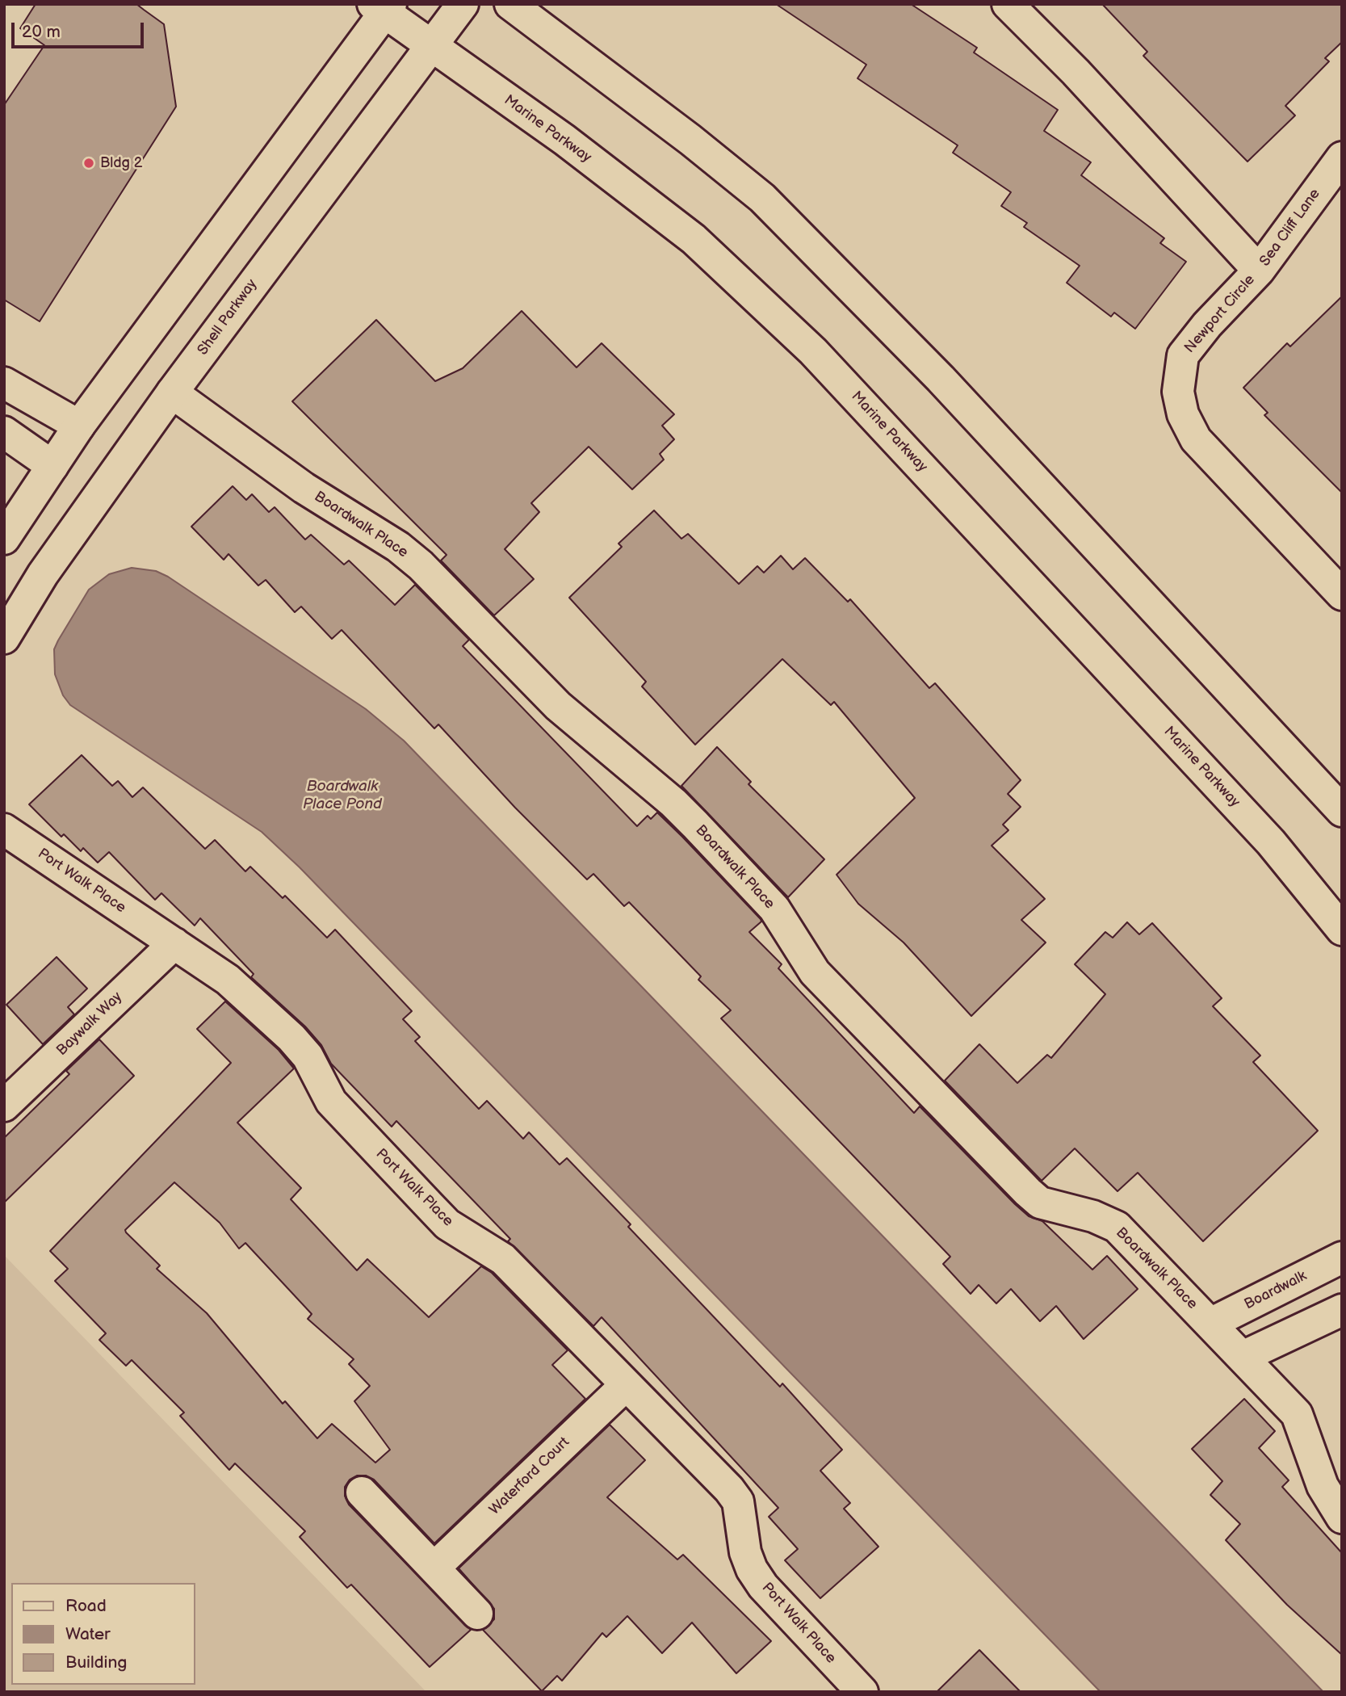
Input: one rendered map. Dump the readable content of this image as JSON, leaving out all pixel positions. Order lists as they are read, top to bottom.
{
  "streets": {
    "street": [
      "Marine Parkway",
      "Sea Cliff Lane",
      "Newport Circle",
      "Shell Parkway",
      "Boardwalk Place",
      "Port Walk Place",
      "Baywalk Way",
      "Boardwalk",
      "Waterford Court"
    ]
  },
  "crossings": [
    ["Marine Parkway", "Shell Parkway"],
    ["Sea Cliff Lane", "Newport Circle"],
    ["Shell Parkway", "Boardwalk Place"],
    ["Boardwalk Place", "Boardwalk"],
    ["Port Walk Place", "Baywalk Way"],
    ["Port Walk Place", "Waterford Court"]
  ],
  "water": ["Boardwalk Place Pond"],
  "places": ["Bldg 2"],
  "legend": ["Road", "Water", "Building"],
  "scale_bar": "20 m"
}
